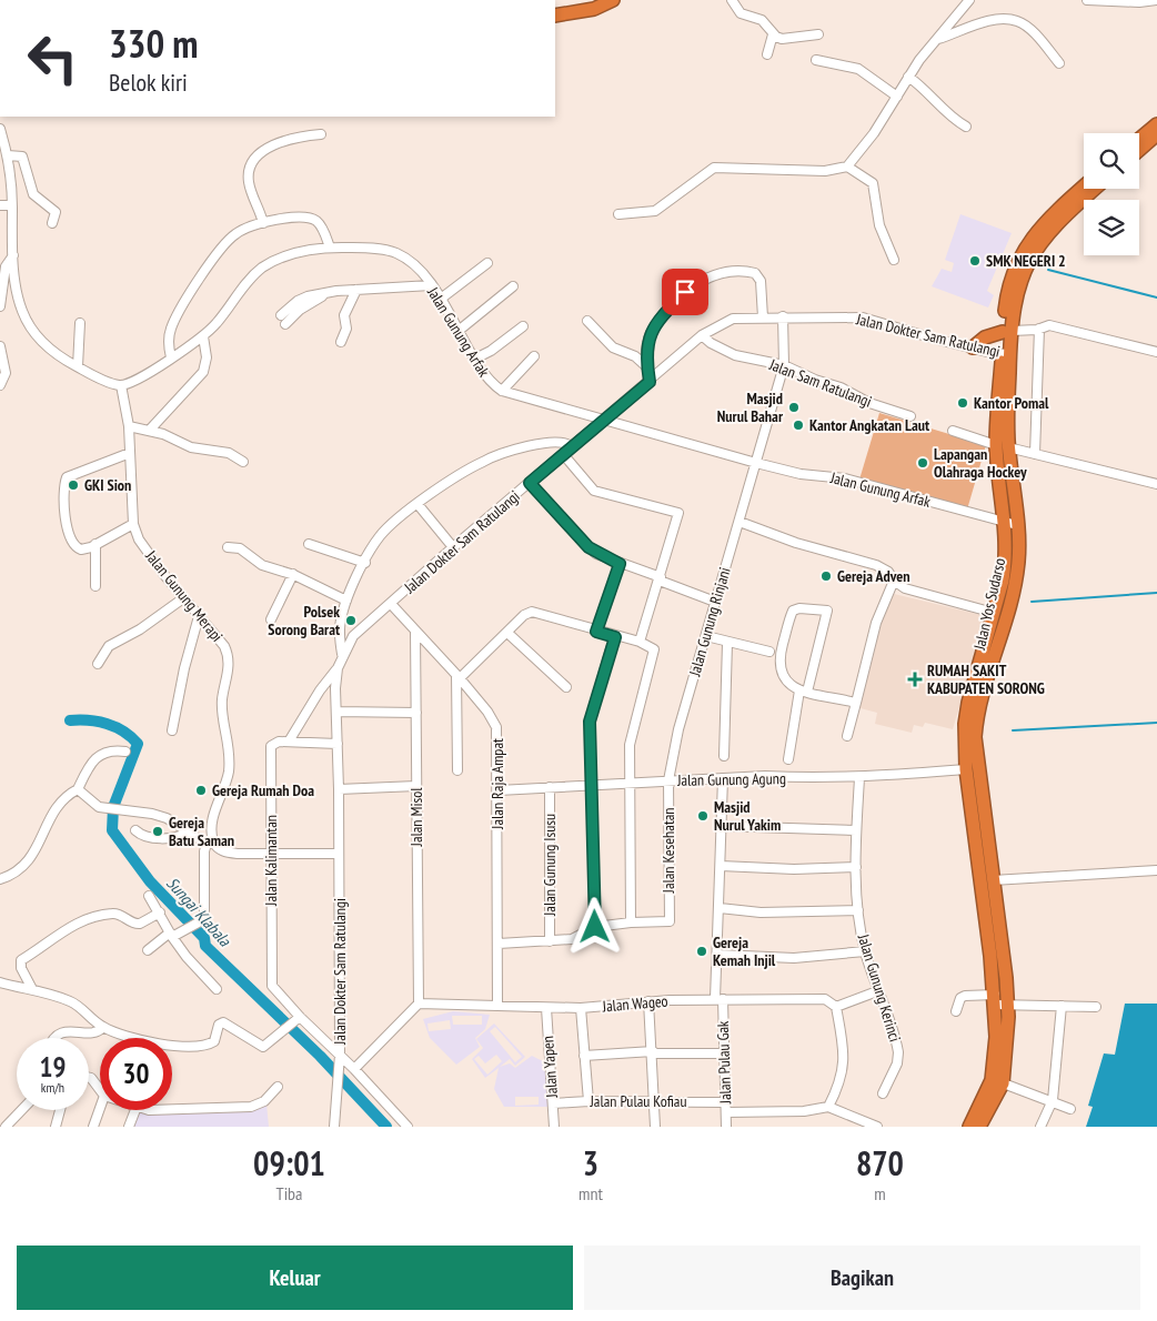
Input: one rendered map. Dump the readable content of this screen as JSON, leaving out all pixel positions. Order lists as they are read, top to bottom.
{
  "streets": {
    "highway": ["Jalan Yos Sudarso"],
    "street": [
      "Jalan Gunung Arfak",
      "Jalan Dokter Sam Ratulangi",
      "Jalan Sam Ratulangi",
      "Jalan Gunung Merapi",
      "Jalan Gunung Rinjani",
      "Jalan Gunung Agung",
      "Jalan Raja Ampat",
      "Jalan Misol",
      "Jalan Kesehatan",
      "Jalan Kalimantan",
      "Jalan Gunung Isusu",
      "Jalan Gunung Kerinci",
      "Jalan Wageo",
      "Jalan Pulau Gak",
      "Jalan Yapen",
      "Jalan Pulau Kofiau"
    ]
  },
  "crossings": [
    ["Jalan Gunung Arfak", "Jalan Dokter Sam Ratulangi"],
    ["Jalan Gunung Arfak", "Jalan Gunung Merapi"],
    ["Jalan Gunung Arfak", "Jalan Yos Sudarso"],
    ["Jalan Gunung Arfak", "Jalan Gunung Rinjani"],
    ["Jalan Dokter Sam Ratulangi", "Jalan Sam Ratulangi"],
    ["Jalan Dokter Sam Ratulangi", "Jalan Yos Sudarso"],
    ["Jalan Dokter Sam Ratulangi", "Jalan Gunung Rinjani"],
    ["Jalan Dokter Sam Ratulangi", "Jalan Raja Ampat"],
    ["Jalan Dokter Sam Ratulangi", "Jalan Kalimantan"],
    ["Jalan Sam Ratulangi", "Jalan Gunung Rinjani"],
    ["Jalan Yos Sudarso", "Jalan Gunung Agung"],
    ["Jalan Gunung Rinjani", "Jalan Gunung Agung"],
    ["Jalan Gunung Rinjani", "Jalan Kesehatan"],
    ["Jalan Gunung Agung", "Jalan Raja Ampat"],
    ["Jalan Gunung Agung", "Jalan Kesehatan"],
    ["Jalan Gunung Agung", "Jalan Gunung Isusu"],
    ["Jalan Gunung Agung", "Jalan Gunung Kerinci"],
    ["Jalan Gunung Agung", "Jalan Pulau Gak"],
    ["Jalan Raja Ampat", "Jalan Misol"],
    ["Jalan Raja Ampat", "Jalan Wageo"],
    ["Jalan Misol", "Jalan Wageo"],
    ["Jalan Wageo", "Jalan Pulau Gak"],
    ["Jalan Wageo", "Jalan Yapen"],
    ["Jalan Pulau Gak", "Jalan Pulau Kofiau"],
    ["Jalan Yapen", "Jalan Pulau Kofiau"]
  ],
  "water": ["Sungai Klabala"],
  "places": {
    "other": [
      "SMK NEGERI 2",
      "Kantor Pomal",
      "Masjid Nurul Bahar",
      "Kantor Angkatan Laut",
      "Lapangan Olahraga Hockey",
      "GKI Sion",
      "Gereja Adven",
      "Polsek Sorong Barat",
      "Gereja Rumah Doa",
      "Masjid Nurul Yakim",
      "Gereja Batu Saman",
      "Gereja Kemah Injil"
    ],
    "health": ["RUMAH SAKIT KABUPATEN SORONG"]
  },
  "page": {
    "turn": ["330 m", "Belok kiri"],
    "speed": "19 km/h",
    "limit": "30",
    "eta": [
      "09:01",
      "Tiba",
      "3",
      "mnt",
      "870",
      "m"
    ],
    "buttons": ["Keluar", "Bagikan"]
  }
}
